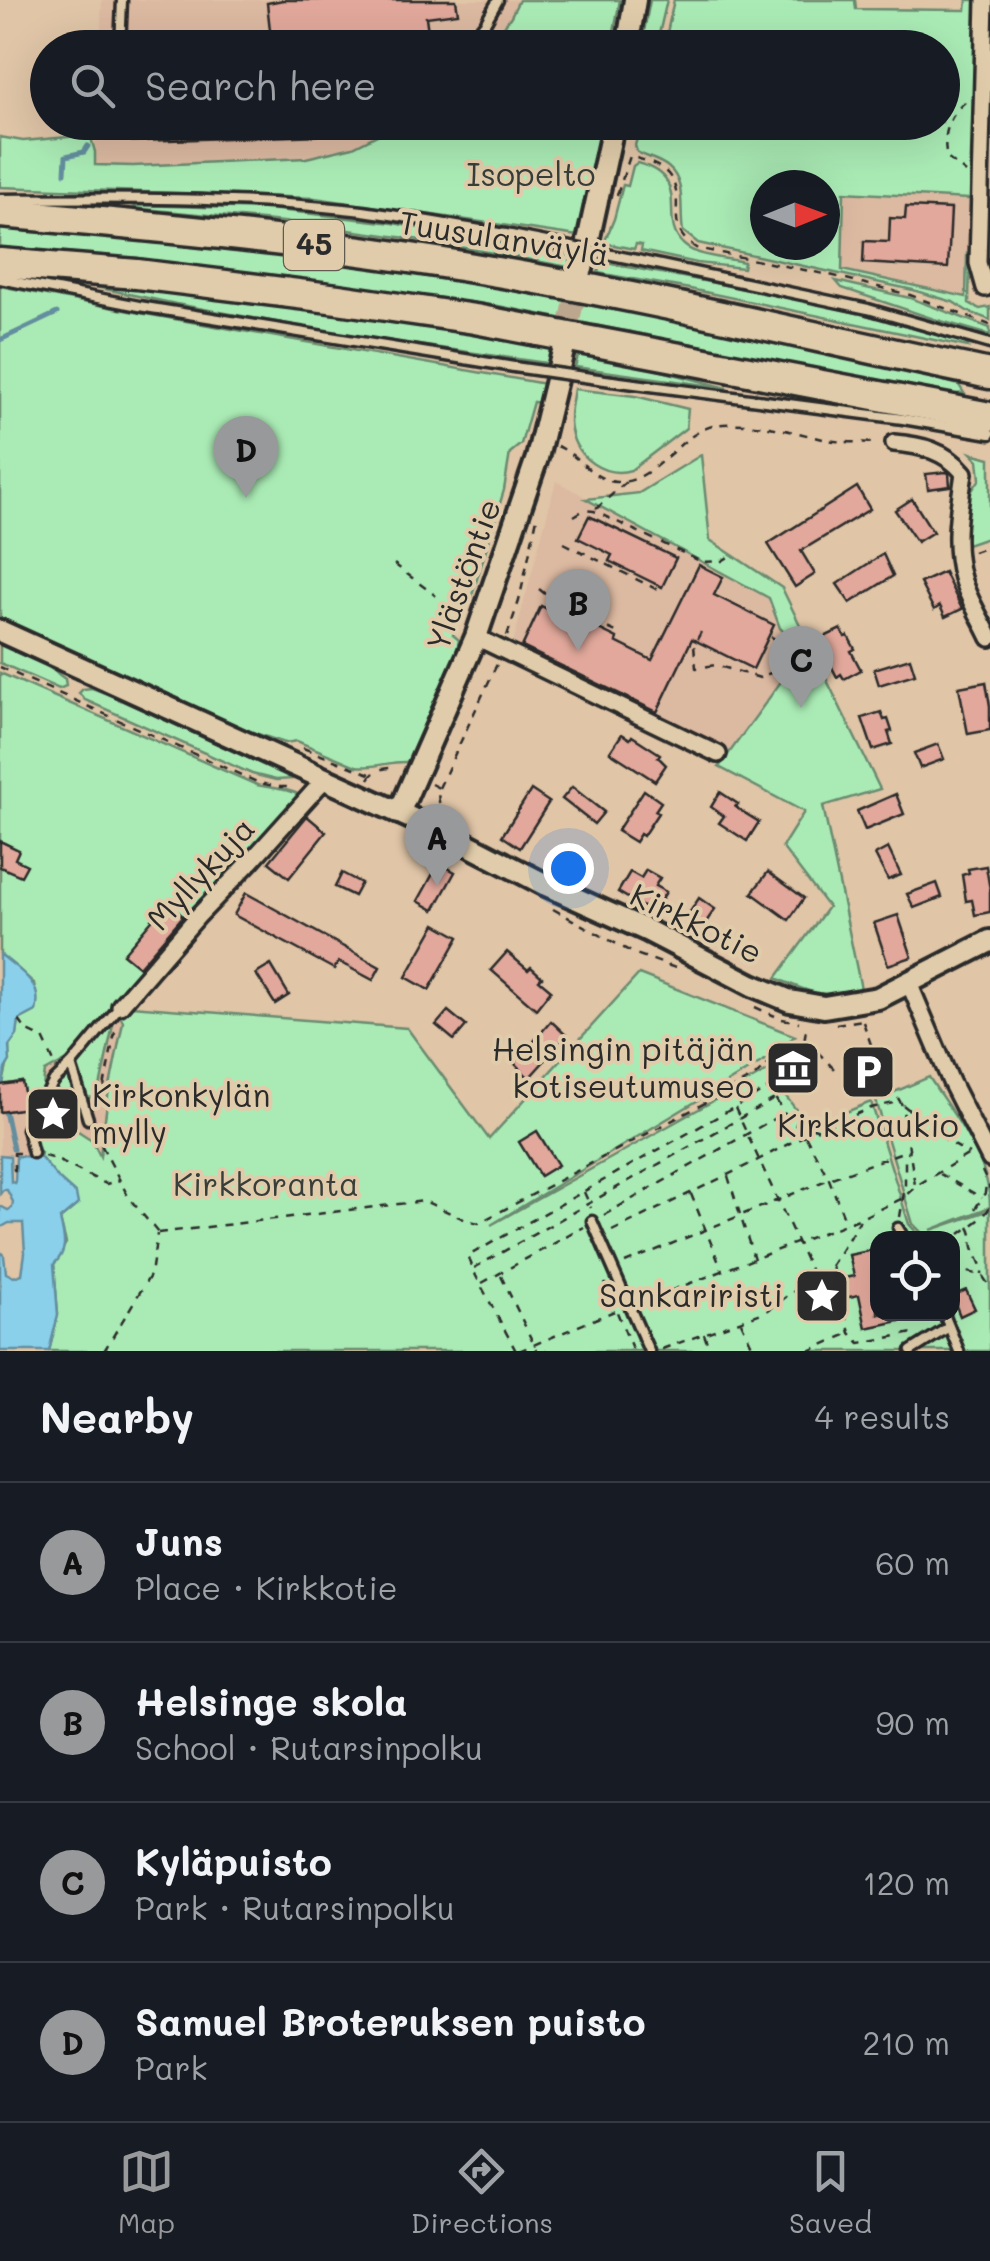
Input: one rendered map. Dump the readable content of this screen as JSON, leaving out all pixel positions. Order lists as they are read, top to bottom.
{
  "streets": {
    "highway": ["Tuusulanväylä", "45"],
    "street": ["Ylästöntie", "Myllykuja", "Kirkkotie"]
  },
  "crossings": [
    ["Ylästöntie", "Kirkkotie"],
    ["Myllykuja", "Kirkkotie"]
  ],
  "parks": ["Isopelto", "Kirkkoranta"],
  "places": {
    "museum": ["Helsingin pitäjän kotiseutumuseo"],
    "parking": ["Kirkkoaukio"],
    "place": ["Kirkonkylän mylly", "Sankariristi"]
  },
  "north": "right",
  "page": {
    "search": "Search here",
    "pins": [
      "D",
      "B",
      "C",
      "A"
    ],
    "heading": ["Nearby", "4 results"],
    "list": [
      {
        "mark": "A",
        "name": "Juns",
        "note": "Place · Kirkkotie",
        "value": "60 m"
      },
      {
        "mark": "B",
        "name": "Helsinge skola",
        "note": "School · Rutarsinpolku",
        "value": "90 m"
      },
      {
        "mark": "C",
        "name": "Kyläpuisto",
        "note": "Park · Rutarsinpolku",
        "value": "120 m"
      },
      {
        "mark": "D",
        "name": "Samuel Broteruksen puisto",
        "note": "Park",
        "value": "210 m"
      }
    ],
    "nav": ["Map", "Directions", "Saved"]
  }
}
